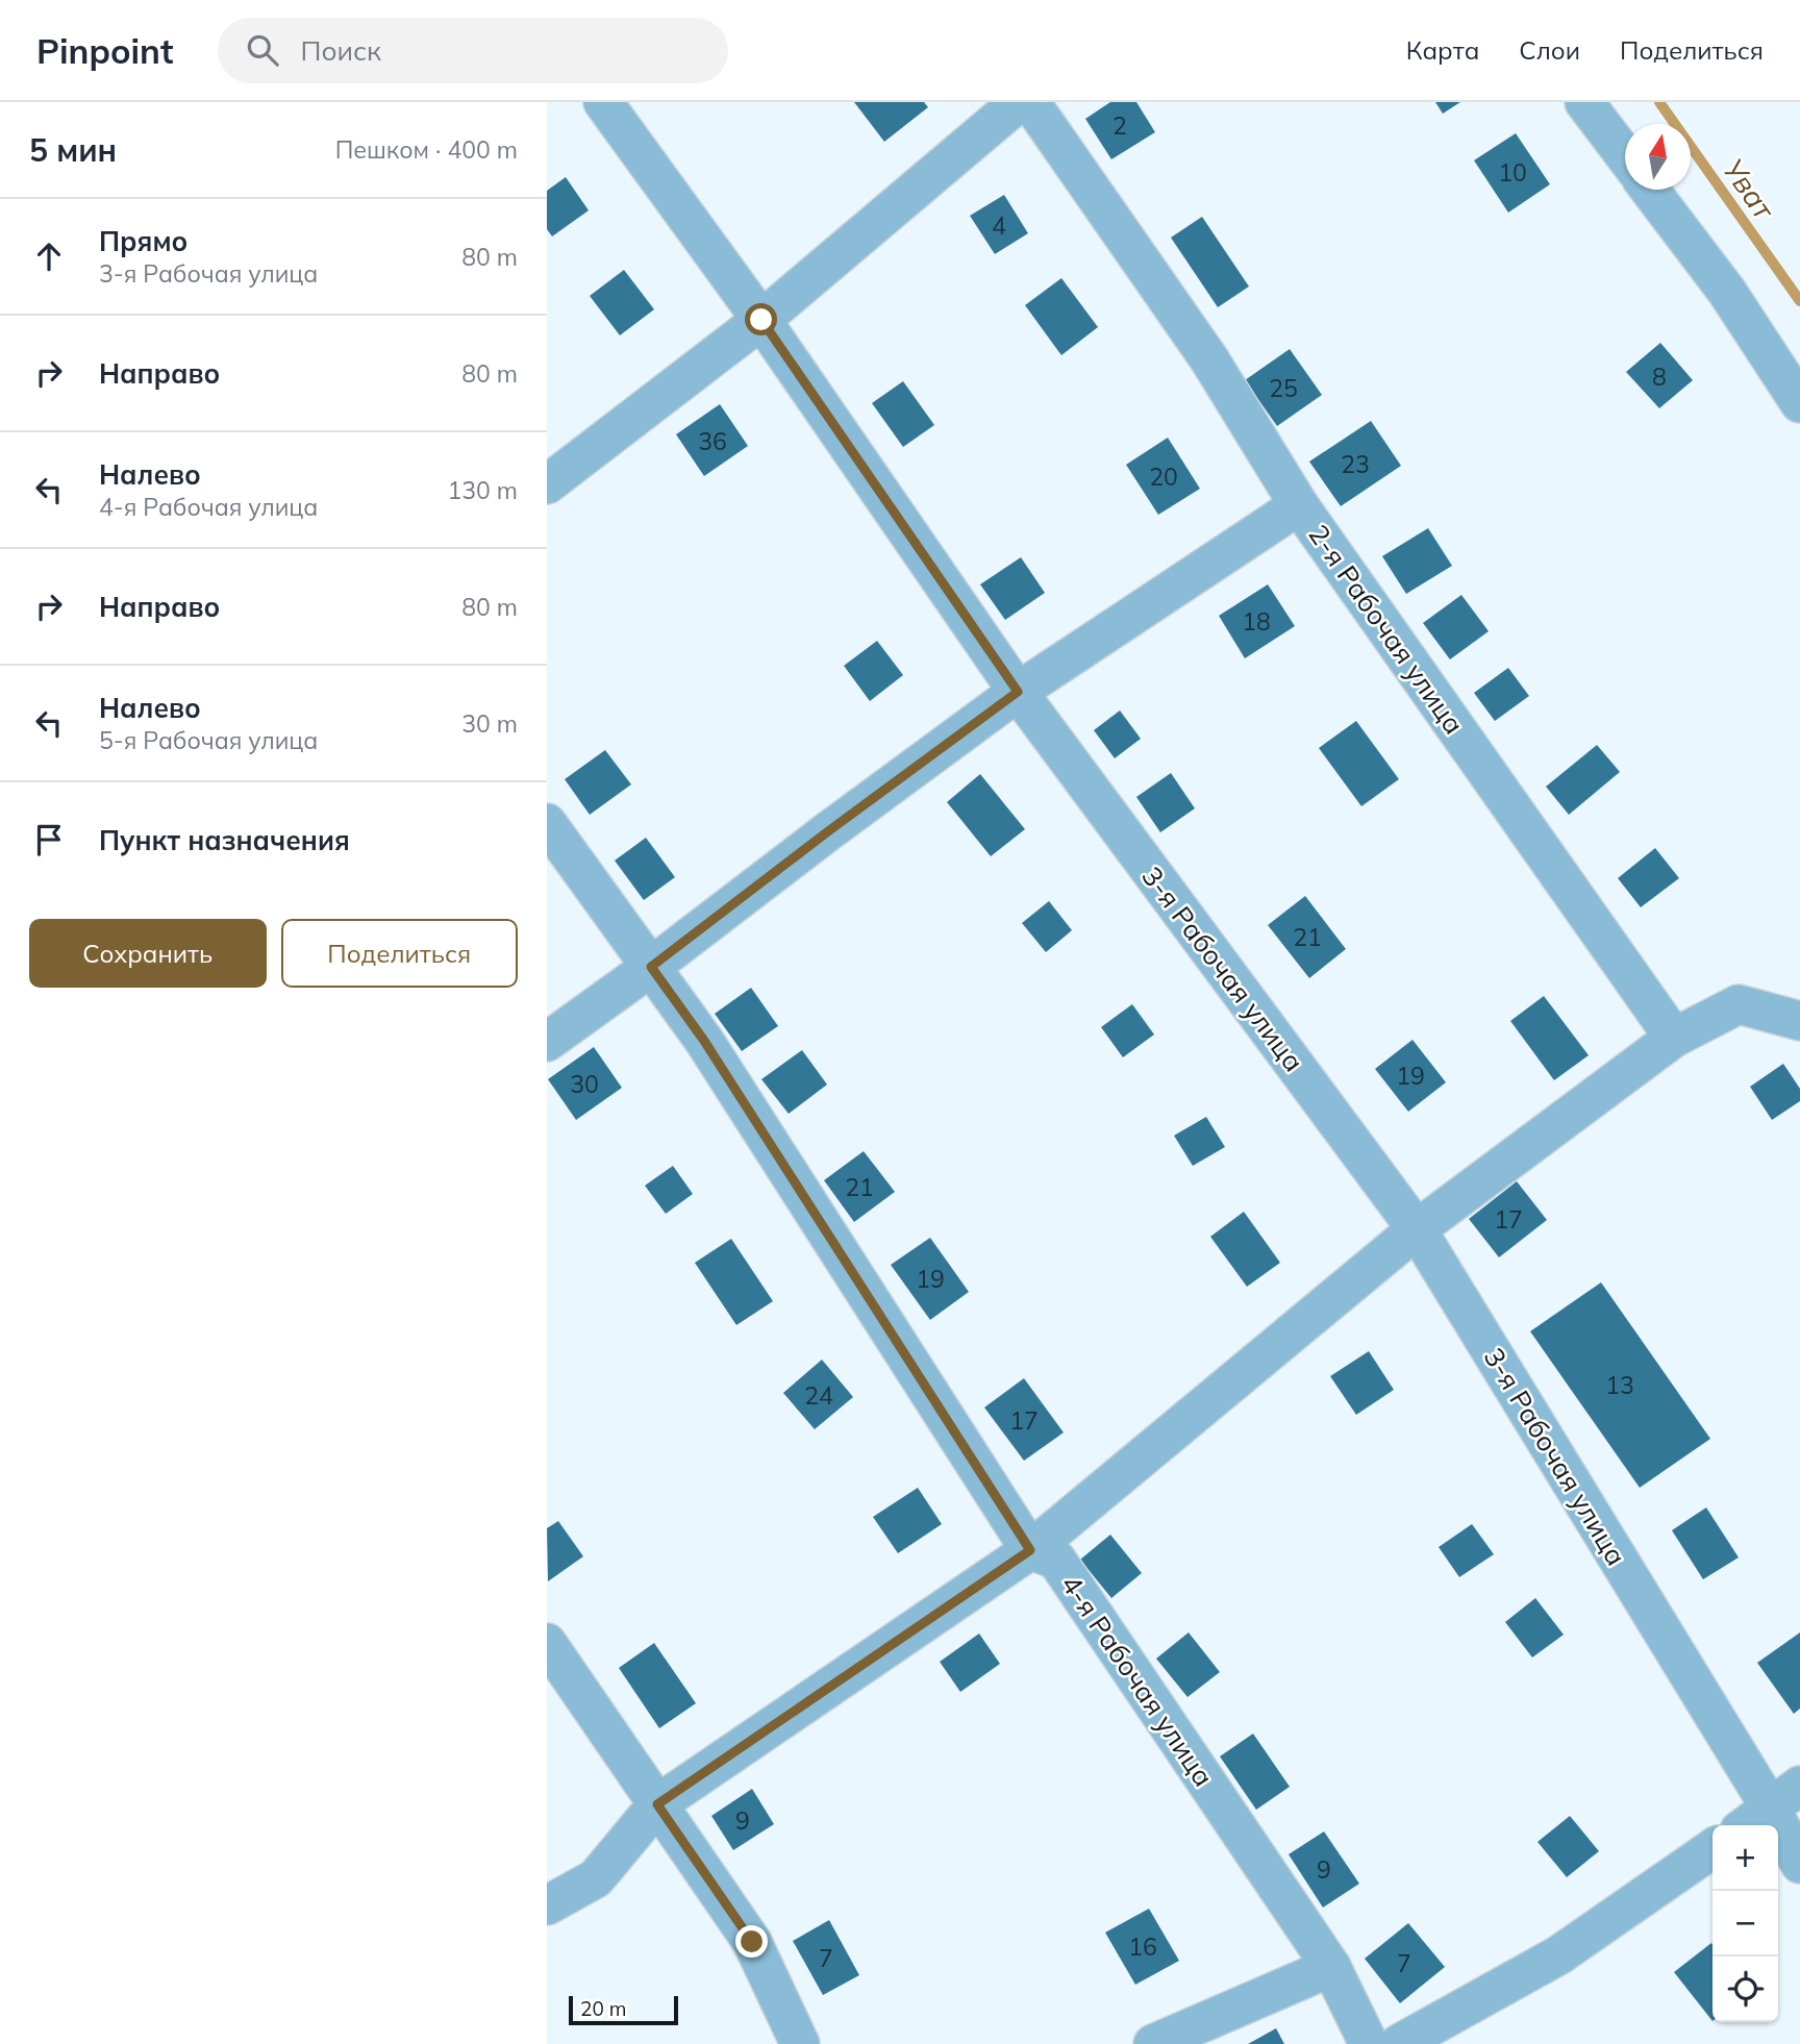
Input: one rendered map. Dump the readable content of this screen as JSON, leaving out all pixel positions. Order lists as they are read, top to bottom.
{
  "streets": {
    "street": ["2-я Рабочая улица", "3-я Рабочая улица", "4-я Рабочая улица"]
  },
  "water": ["Уват"],
  "house_numbers": [
    "2",
    "10",
    "4",
    "8",
    "25",
    "36",
    "23",
    "20",
    "18",
    "21",
    "19",
    "30",
    "21",
    "17",
    "19",
    "13",
    "24",
    "17",
    "9",
    "9",
    "16",
    "7",
    "7"
  ],
  "scale_bar": "20 m",
  "north": "top",
  "page": {
    "header": "Pinpoint",
    "search": "Поиск",
    "nav": ["Карта", "Слои", "Поделиться"],
    "heading": ["5 мин", "Пешком · 400 m"],
    "list": [
      ["Прямо", "3-я Рабочая улица", "80 m"],
      ["Направо", "80 m"],
      ["Налево", "4-я Рабочая улица", "130 m"],
      ["Направо", "80 m"],
      ["Налево", "5-я Рабочая улица", "30 m"],
      "Пункт назначения"
    ],
    "buttons": ["Сохранить", "Поделиться"],
    "map_buttons": ["+", "−"],
    "scale": "20 m"
  }
}
